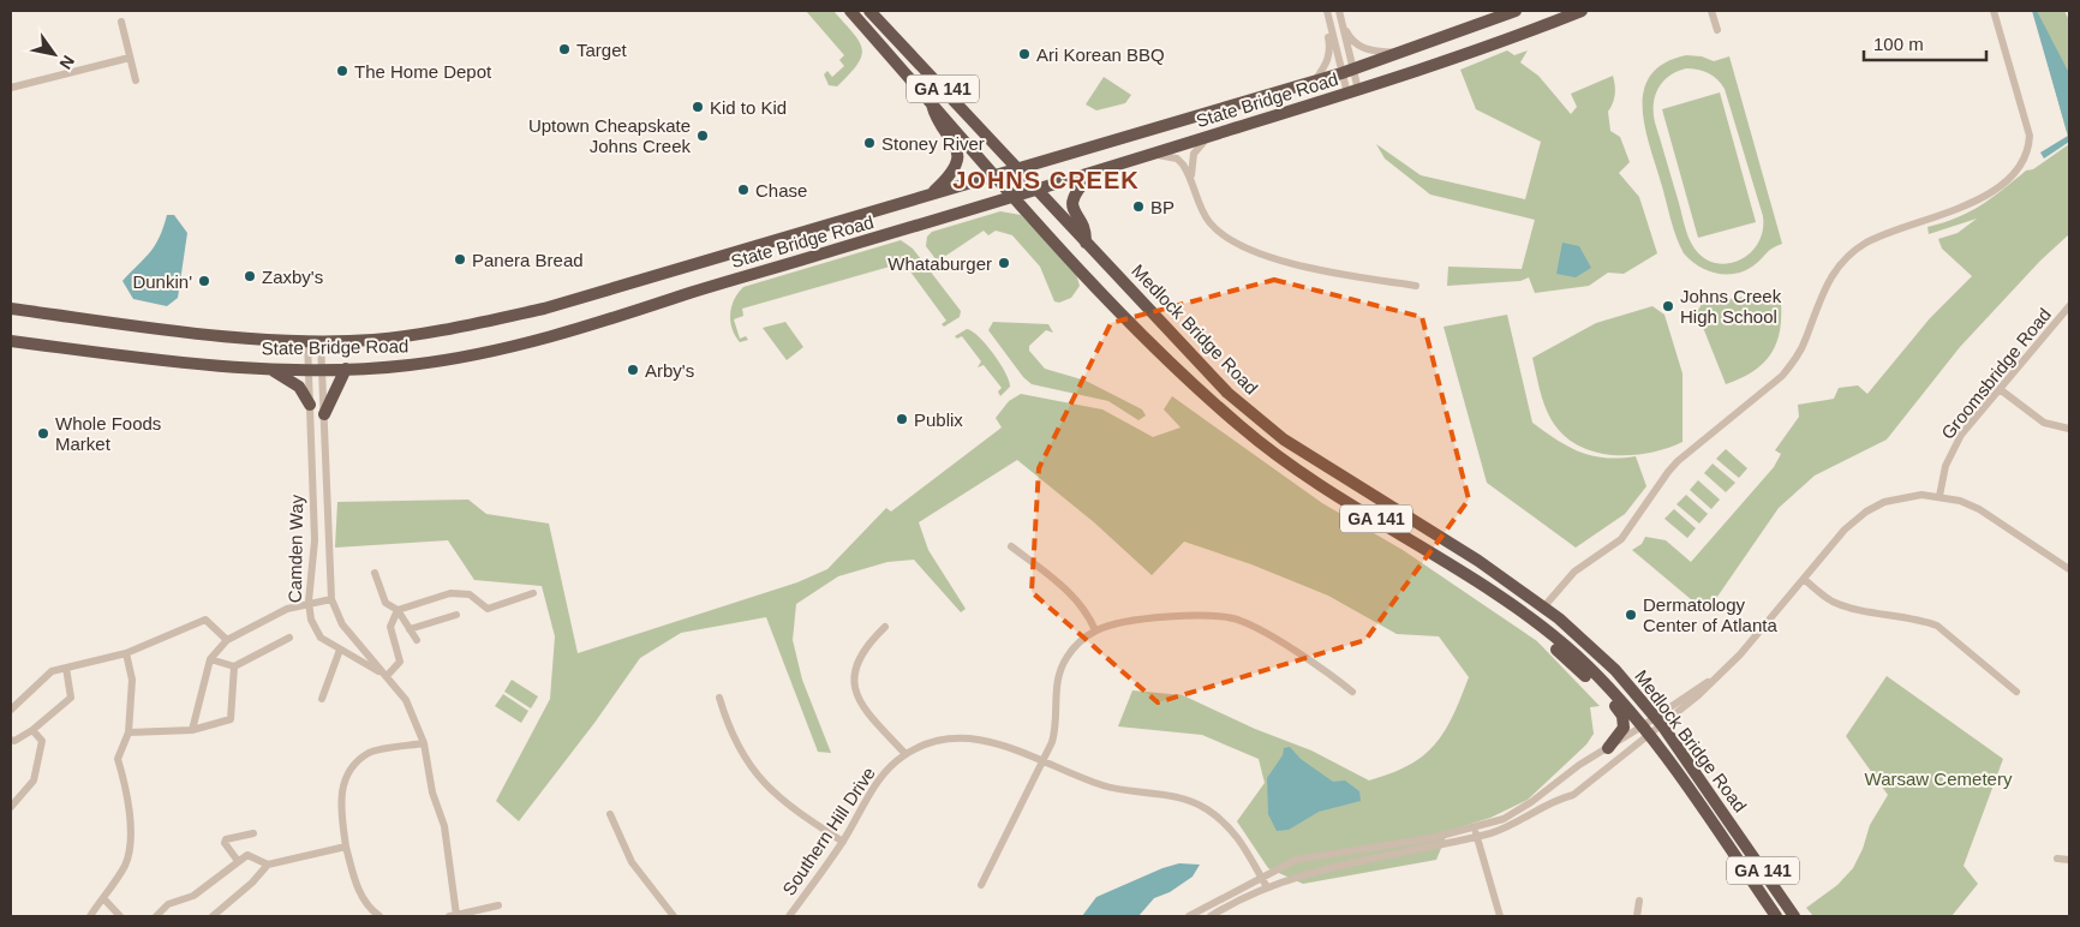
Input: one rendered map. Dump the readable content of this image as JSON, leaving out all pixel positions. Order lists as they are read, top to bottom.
{
  "streets": {
    "highway": ["GA 141", "State Bridge Road", "Medlock Bridge Road"],
    "street": ["Groomsbridge Road", "Camden Way", "Southern Hill Drive"]
  },
  "crossings": [
    ["State Bridge Road", "Medlock Bridge Road"],
    ["State Bridge Road", "Camden Way"]
  ],
  "districts": ["JOHNS CREEK"],
  "parks": ["Warsaw Cemetery"],
  "places": [
    "Target",
    "Ari Korean BBQ",
    "The Home Depot",
    "Kid to Kid",
    "Uptown Cheapskate Johns Creek",
    "Stoney River",
    "Chase",
    "BP",
    "Panera Bread",
    "Whataburger",
    "Zaxby's",
    "Dunkin'",
    "Johns Creek High School",
    "Arby's",
    "Publix",
    "Whole Foods Market",
    "Dermatology Center of Atlanta"
  ],
  "scale_bar": "100 m",
  "north": "bottom right"
}
